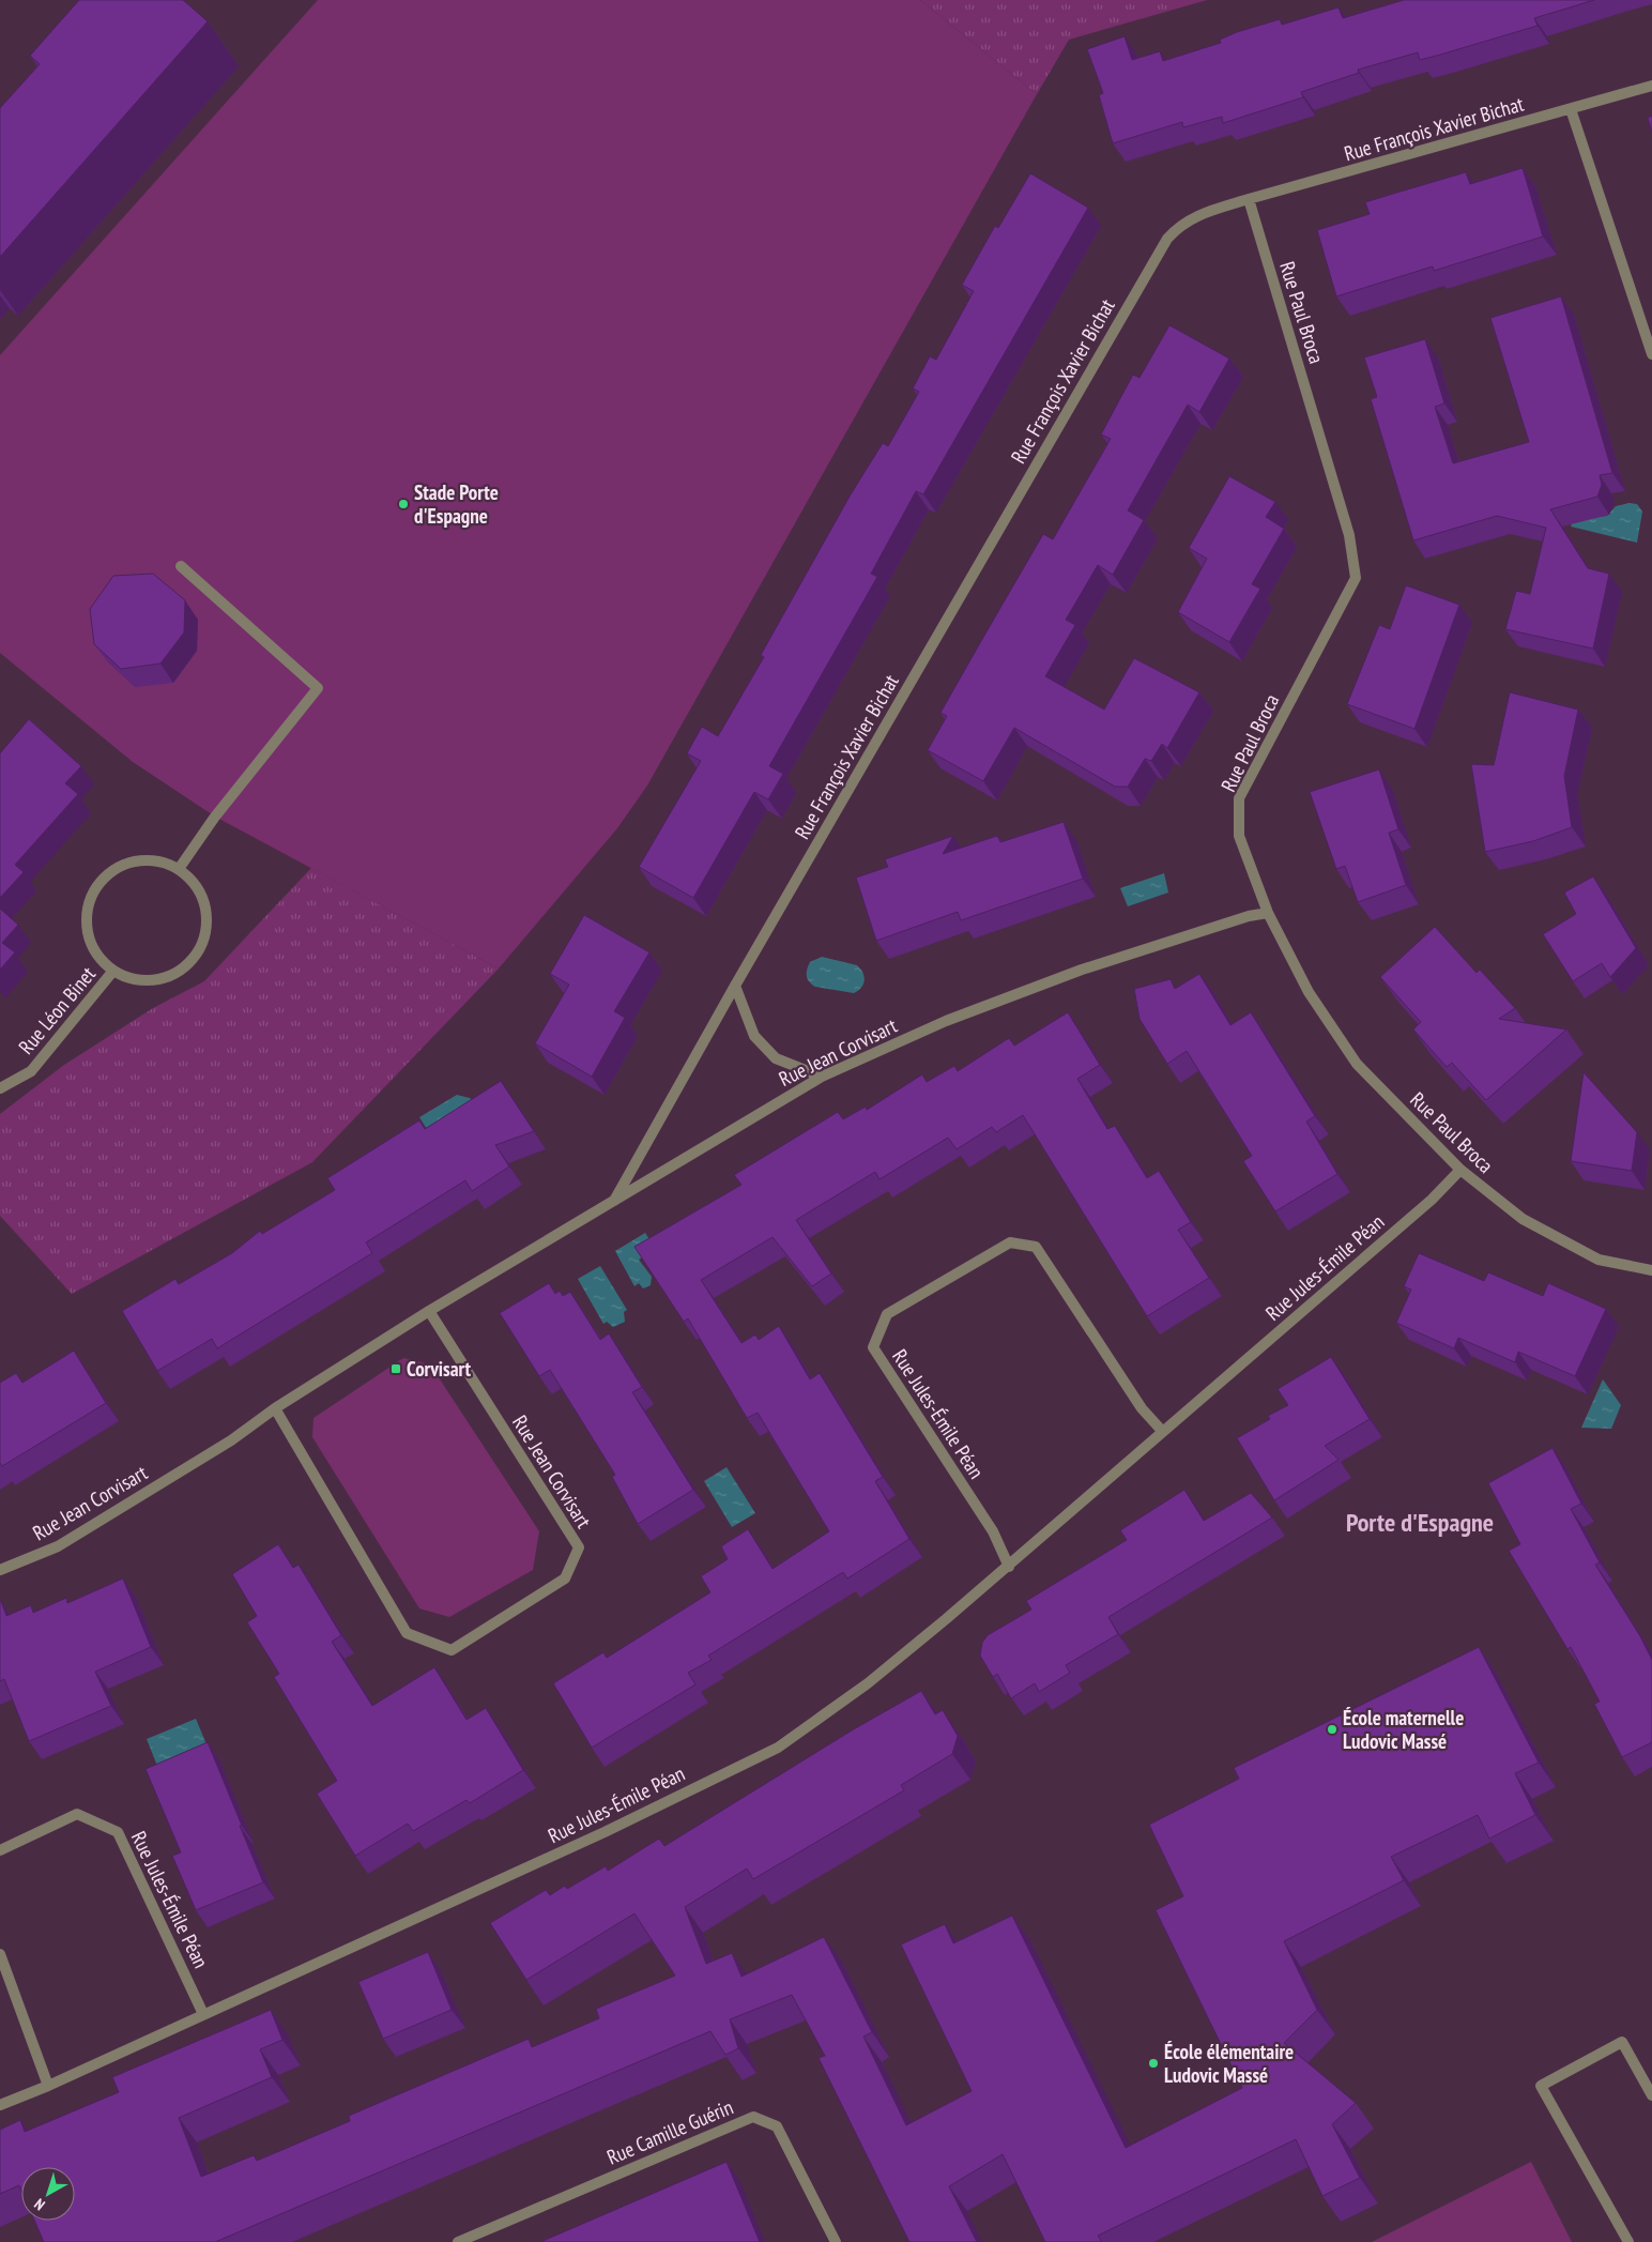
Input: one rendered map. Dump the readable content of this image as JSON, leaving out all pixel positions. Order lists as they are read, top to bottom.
{
  "streets": {
    "street": [
      "Rue François Xavier Bichat",
      "Rue Paul Broca",
      "Rue Léon Binet",
      "Rue Jean Corvisart",
      "Rue Jules-Émile Péan",
      "Rue Camille Guérin"
    ]
  },
  "crossings": [
    ["Rue François Xavier Bichat", "Rue Paul Broca"],
    ["Rue François Xavier Bichat", "Rue Jean Corvisart"],
    ["Rue Paul Broca", "Rue Jean Corvisart"],
    ["Rue Paul Broca", "Rue Jules-Émile Péan"]
  ],
  "districts": ["Porte d'Espagne"],
  "places": {
    "other": ["Stade Porte d'Espagne", "École maternelle Ludovic Massé", "École élémentaire Ludovic Massé"],
    "transit": ["Corvisart"]
  },
  "north": "bottom left"
}
